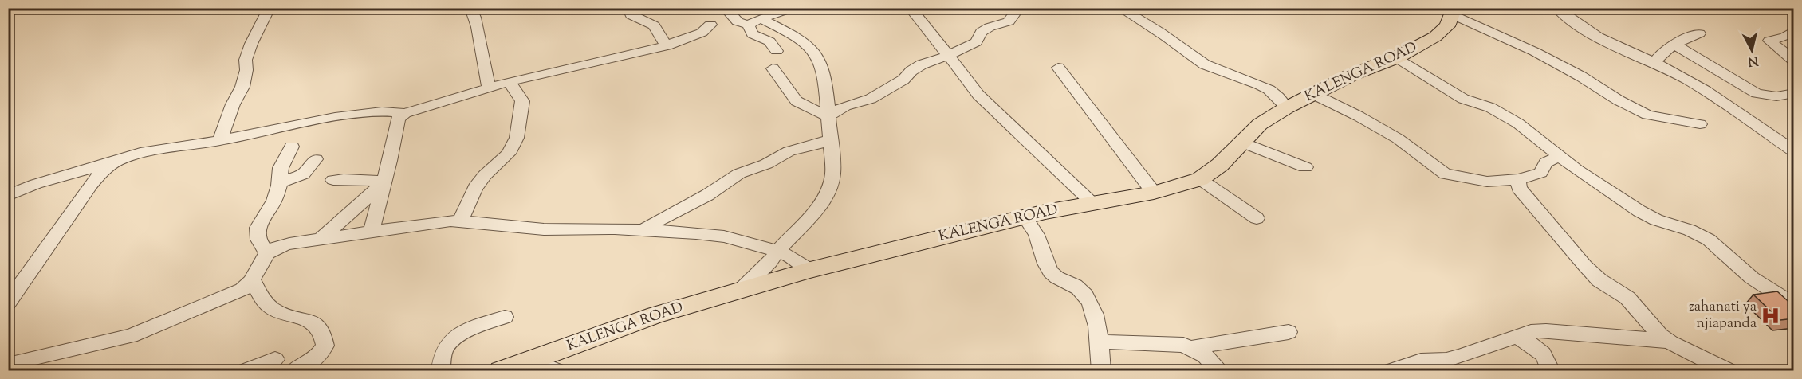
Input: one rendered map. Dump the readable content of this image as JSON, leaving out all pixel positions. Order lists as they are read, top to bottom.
{
  "streets": {
    "main road": ["KALENGA ROAD"]
  },
  "places": {
    "hospital": ["zahanati ya njiapanda"]
  },
  "north": "bottom"
}
